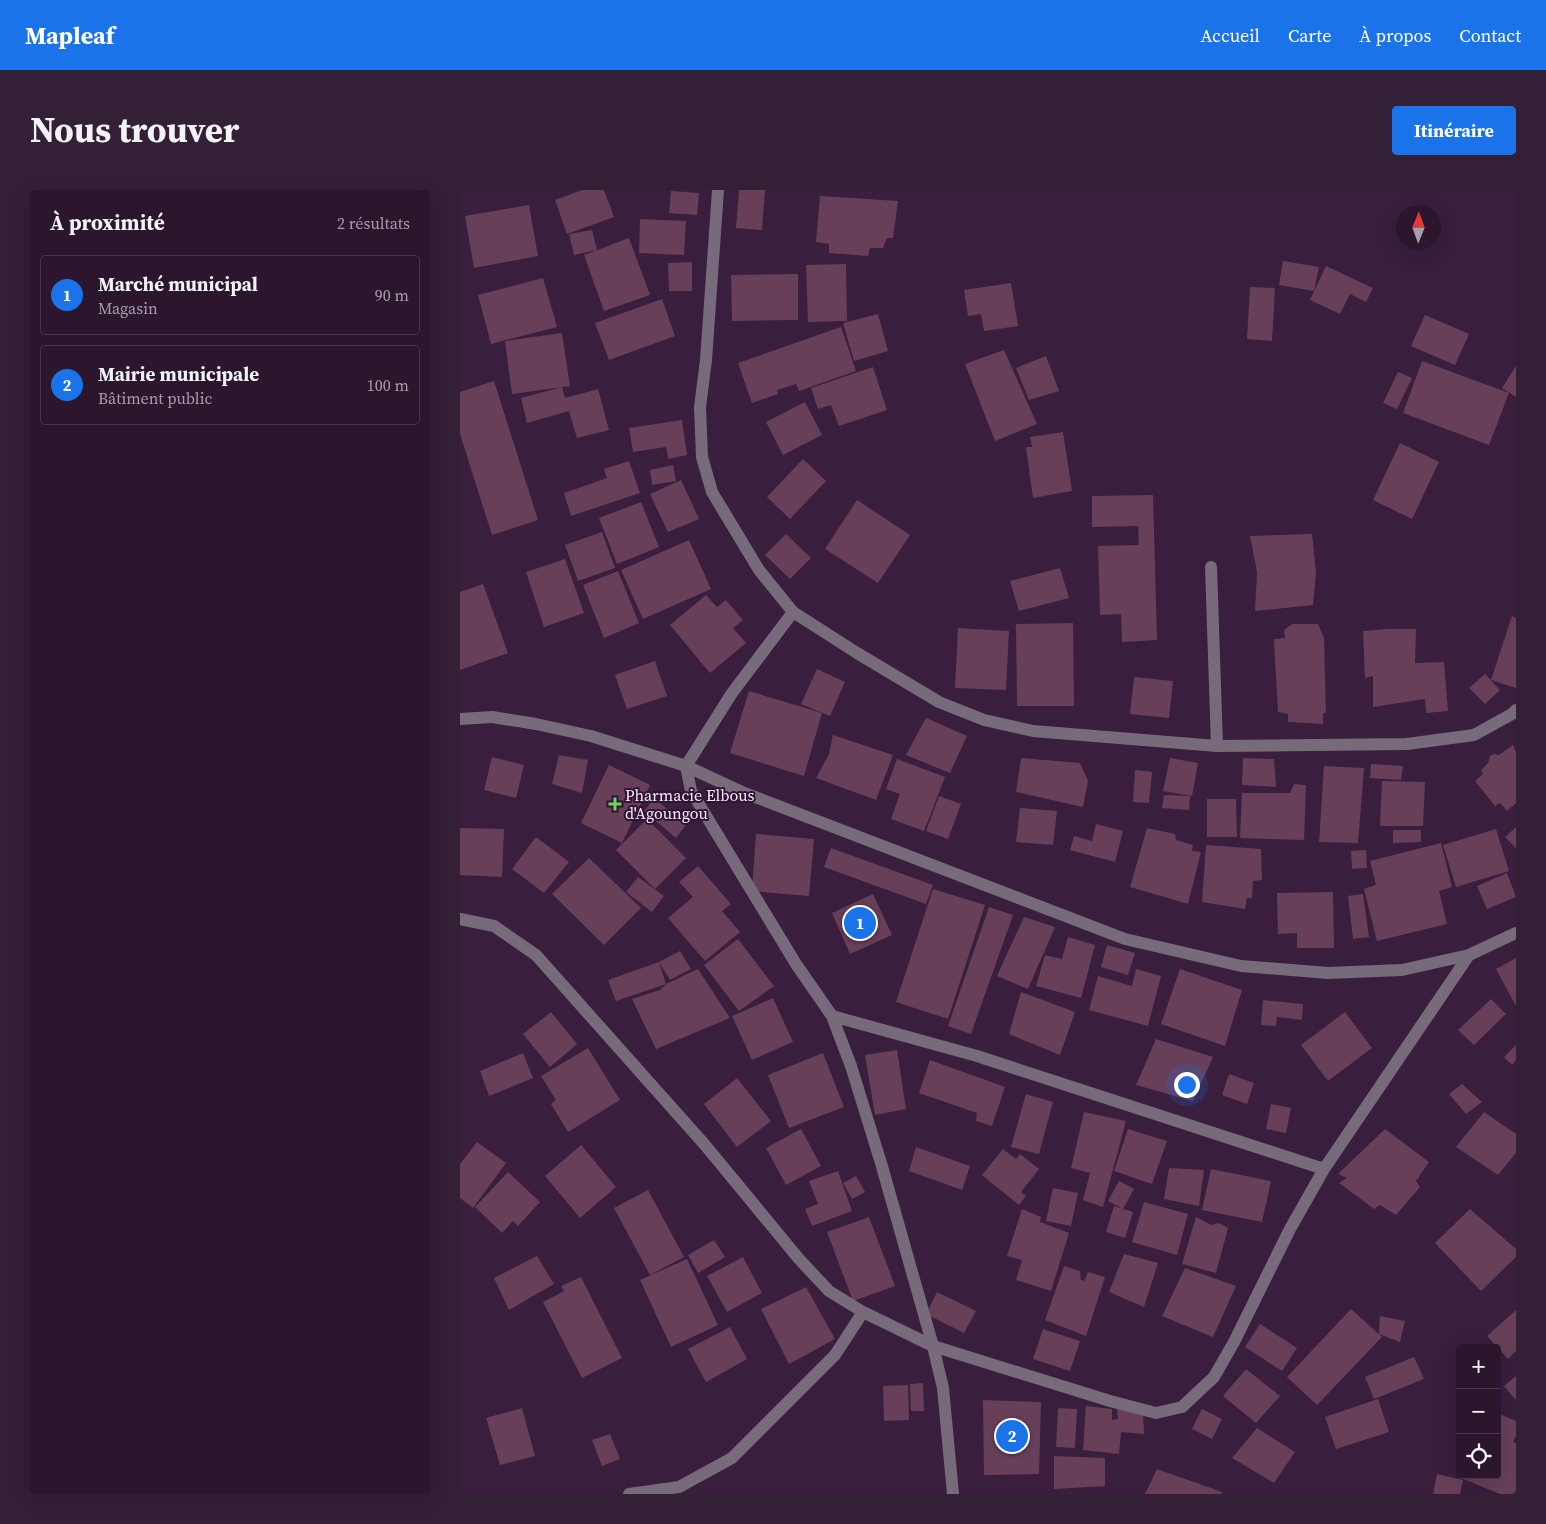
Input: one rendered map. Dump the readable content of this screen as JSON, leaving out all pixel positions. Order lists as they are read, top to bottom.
{
  "places": {
    "health": ["Pharmacie Elbous d'Agoungou"]
  },
  "north": "top",
  "page": {
    "header": "Mapleaf",
    "nav": [
      "Accueil",
      "Carte",
      "À propos",
      "Contact"
    ],
    "title": "Nous trouver",
    "buttons": "Itinéraire",
    "heading": ["À proximité", "2 résultats"],
    "list": [
      {
        "mark": "1",
        "name": "Marché municipal",
        "note": "Magasin",
        "value": "90 m"
      },
      {
        "mark": "2",
        "name": "Mairie municipale",
        "note": "Bâtiment public",
        "value": "100 m"
      }
    ],
    "pins": ["1", "2"],
    "map_buttons": ["+", "−"]
  }
}
